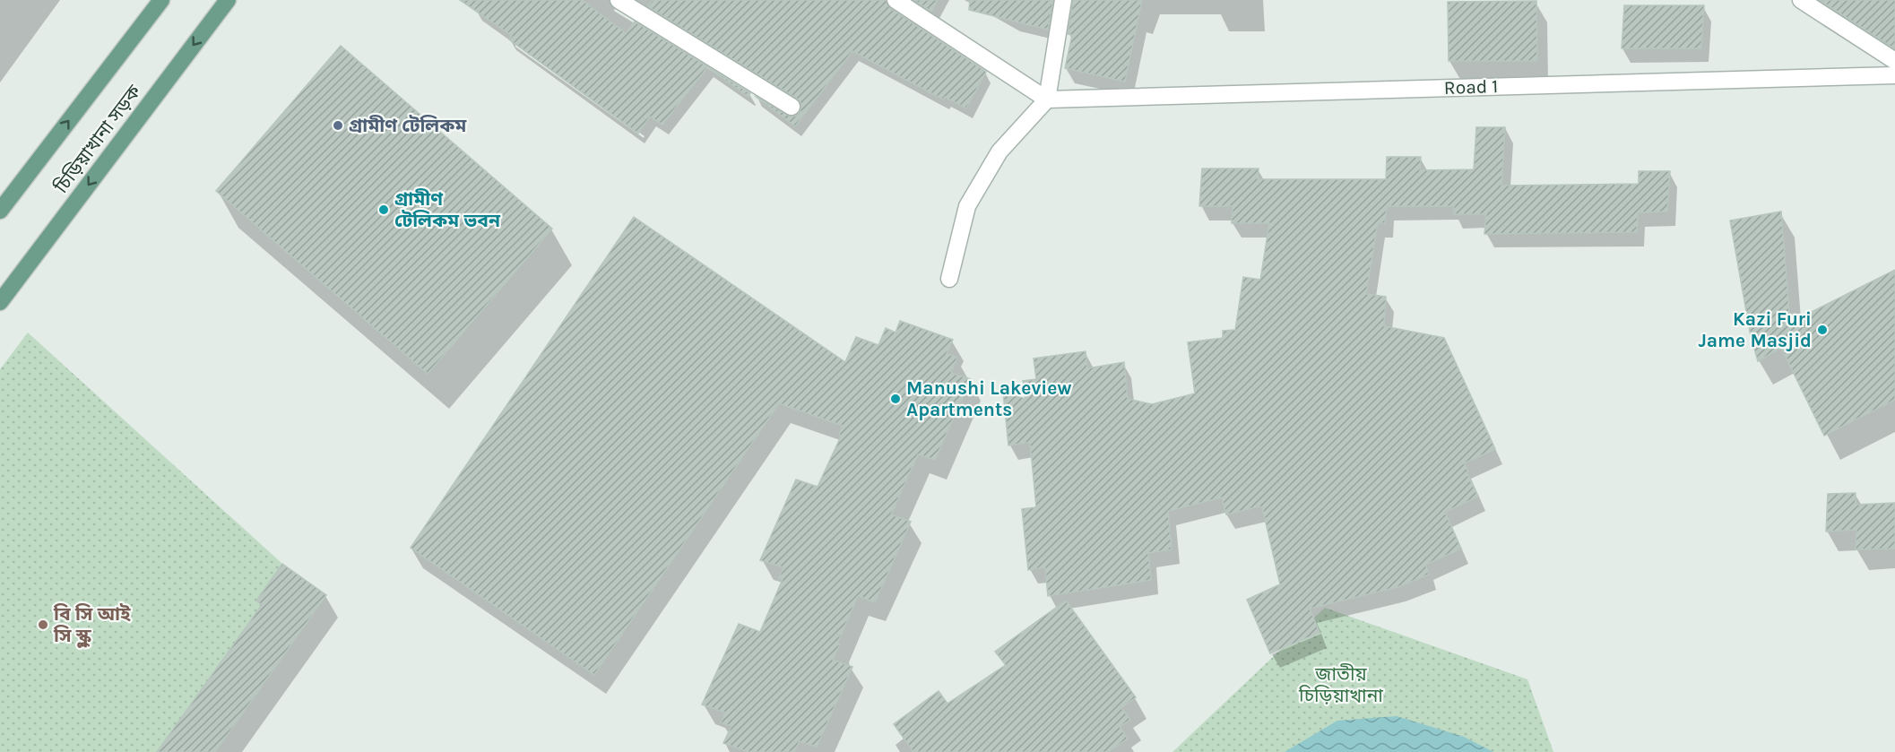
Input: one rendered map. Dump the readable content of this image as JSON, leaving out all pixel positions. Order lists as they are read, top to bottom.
{
  "streets": {
    "main road": ["চিড়িয়াখানা সড়ক"],
    "street": ["Road 1"]
  },
  "parks": ["জাতীয় চিড়িয়াখানা"],
  "places": [
    "গ্রামীণ টেলিকম",
    "গ্রামীণ টেলিকম ভবন",
    "Kazi Furi Jame Masjid",
    "Manushi Lakeview Apartments",
    "বি সি আই সি স্কুল"
  ]
}
